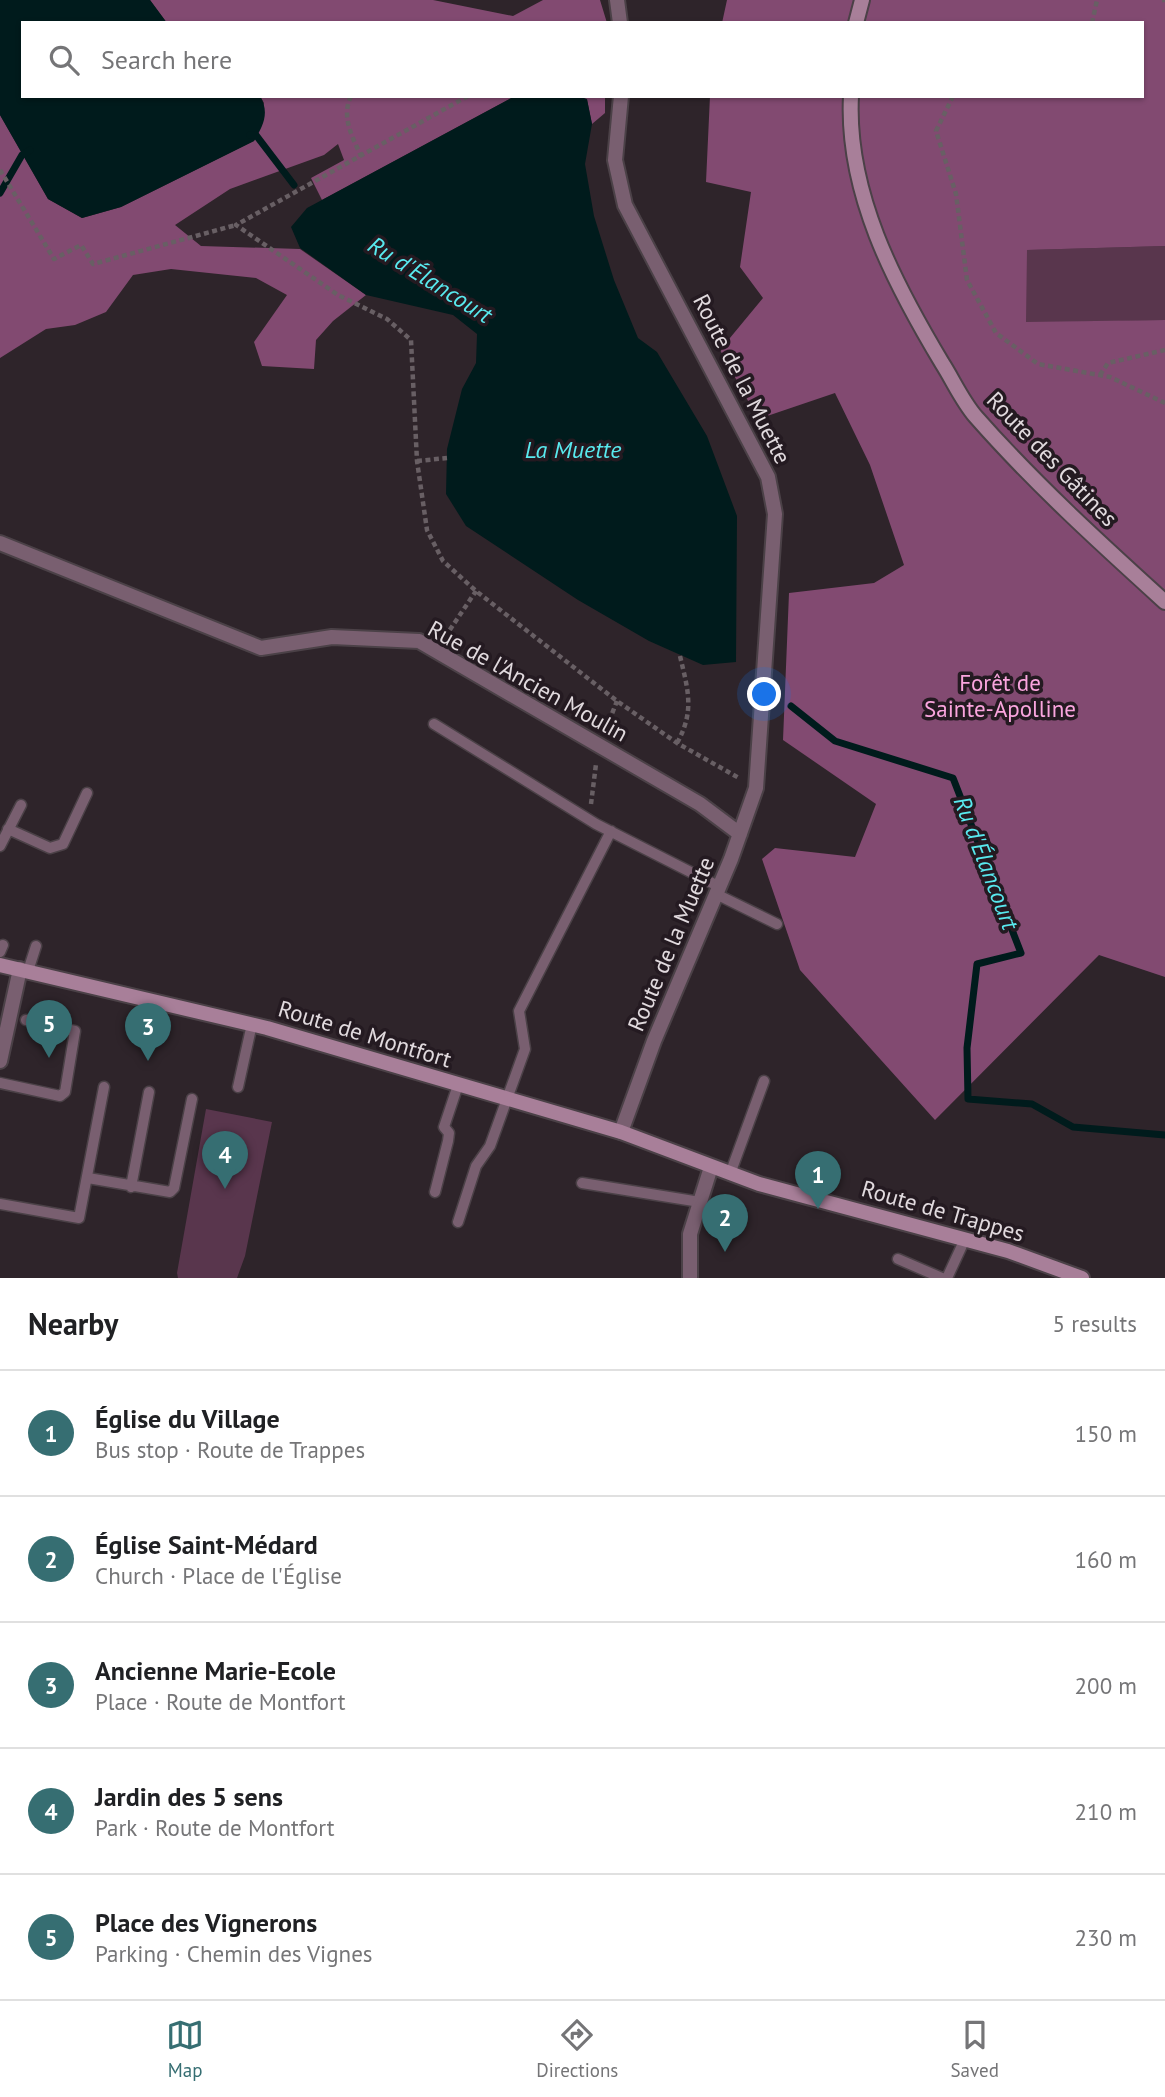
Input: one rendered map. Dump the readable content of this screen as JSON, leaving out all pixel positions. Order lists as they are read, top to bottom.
{
  "streets": {
    "street": [
      "Route de la Muette",
      "Route des Gâtines",
      "Rue de l'Ancien Moulin",
      "Route de Montfort",
      "Route de Trappes"
    ]
  },
  "crossings": [
    ["Route de la Muette", "Rue de l'Ancien Moulin"],
    ["Route de la Muette", "Route de Montfort"],
    ["Route de Montfort", "Route de Trappes"]
  ],
  "water": ["Ru d'Élancourt", "La Muette"],
  "parks": ["Forêt de Sainte-Apolline"],
  "page": {
    "search": "Search here",
    "pins": [
      "5",
      "3",
      "4",
      "1",
      "2"
    ],
    "heading": ["Nearby", "5 results"],
    "list": [
      {
        "mark": "1",
        "name": "Église du Village",
        "note": "Bus stop · Route de Trappes",
        "value": "150 m"
      },
      {
        "mark": "2",
        "name": "Église Saint-Médard",
        "note": "Church · Place de l'Église",
        "value": "160 m"
      },
      {
        "mark": "3",
        "name": "Ancienne Marie-Ecole",
        "note": "Place · Route de Montfort",
        "value": "200 m"
      },
      {
        "mark": "4",
        "name": "Jardin des 5 sens",
        "note": "Park · Route de Montfort",
        "value": "210 m"
      },
      {
        "mark": "5",
        "name": "Place des Vignerons",
        "note": "Parking · Chemin des Vignes",
        "value": "230 m"
      }
    ],
    "nav": ["Map", "Directions", "Saved"]
  }
}
